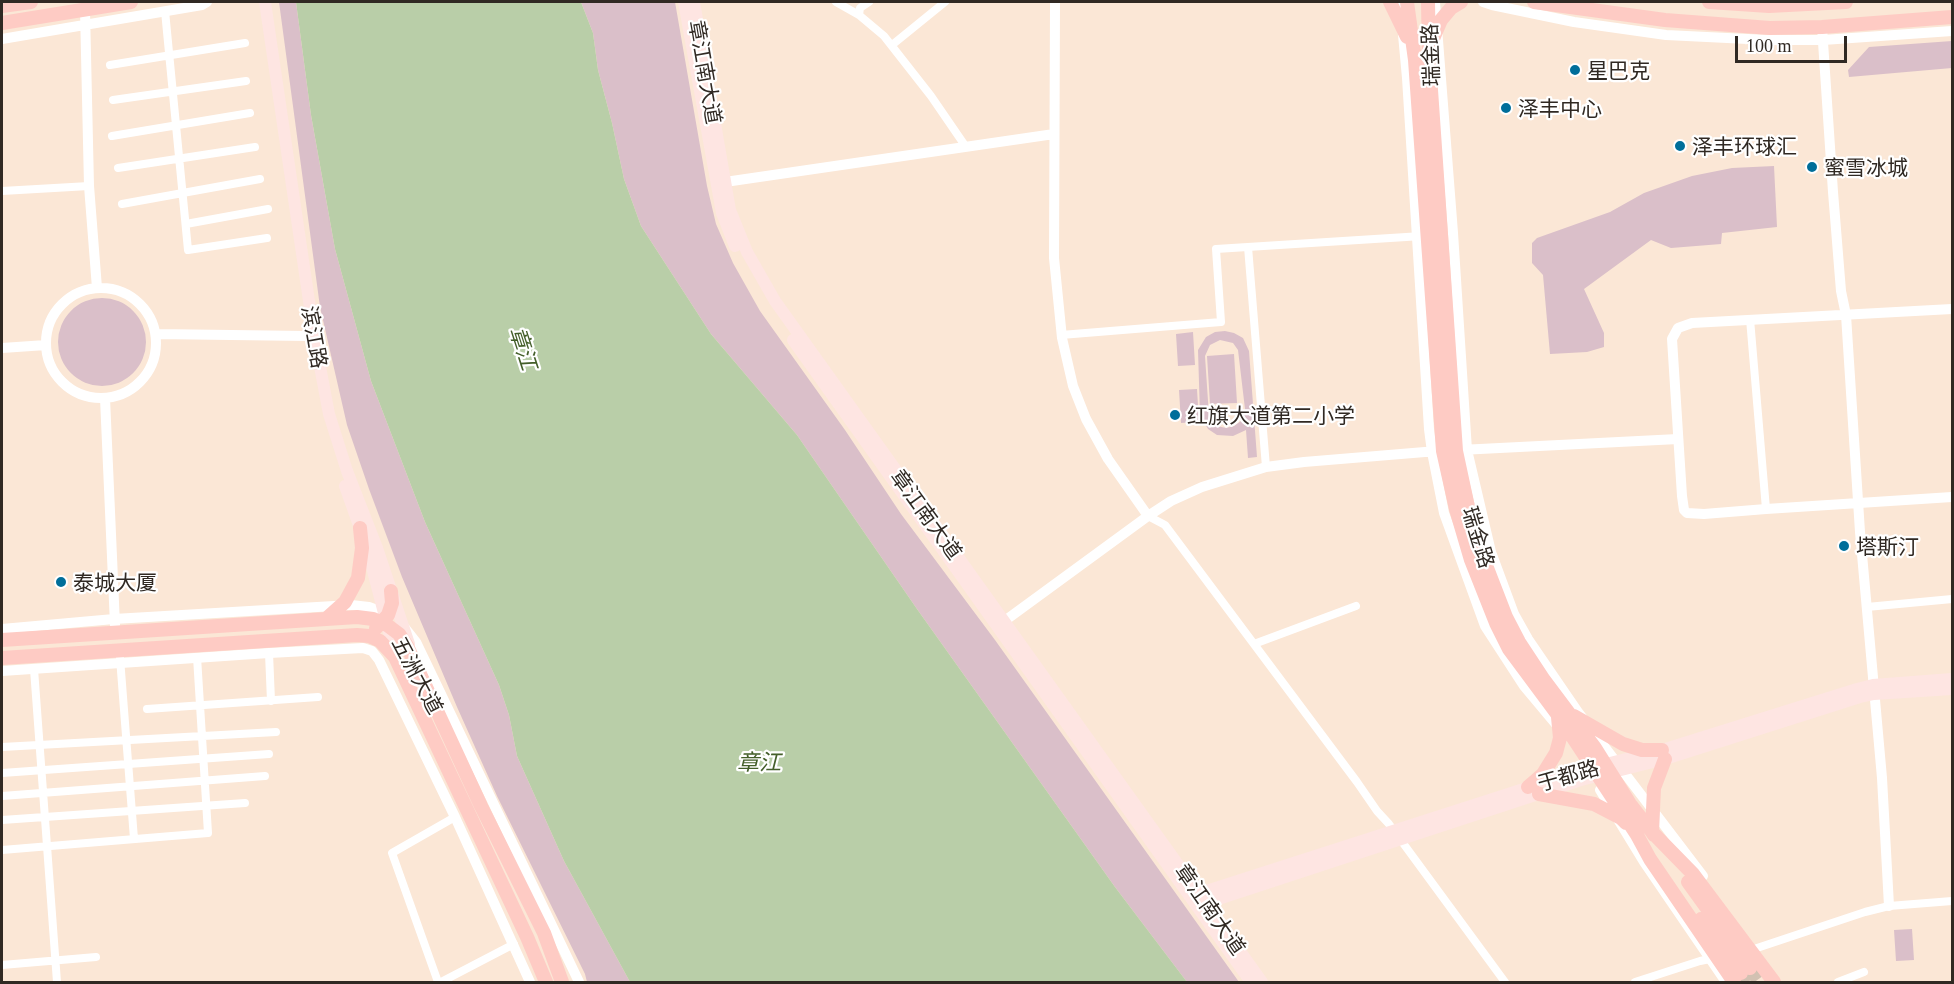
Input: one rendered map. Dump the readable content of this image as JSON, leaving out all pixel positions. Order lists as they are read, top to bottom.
{
  "streets": {
    "main road": [
      "瑞金路",
      "章江南大道",
      "滨江路",
      "五洲大道",
      "于都路"
    ]
  },
  "crossings": [
    ["瑞金路", "于都路"],
    ["章江南大道", "于都路"],
    ["滨江路", "五洲大道"]
  ],
  "water": ["章江"],
  "places": [
    "星巴克",
    "泽丰中心",
    "泽丰环球汇",
    "蜜雪冰城",
    "红旗大道第二小学",
    "塔斯汀",
    "泰城大厦"
  ],
  "scale_bar": "100 m"
}
